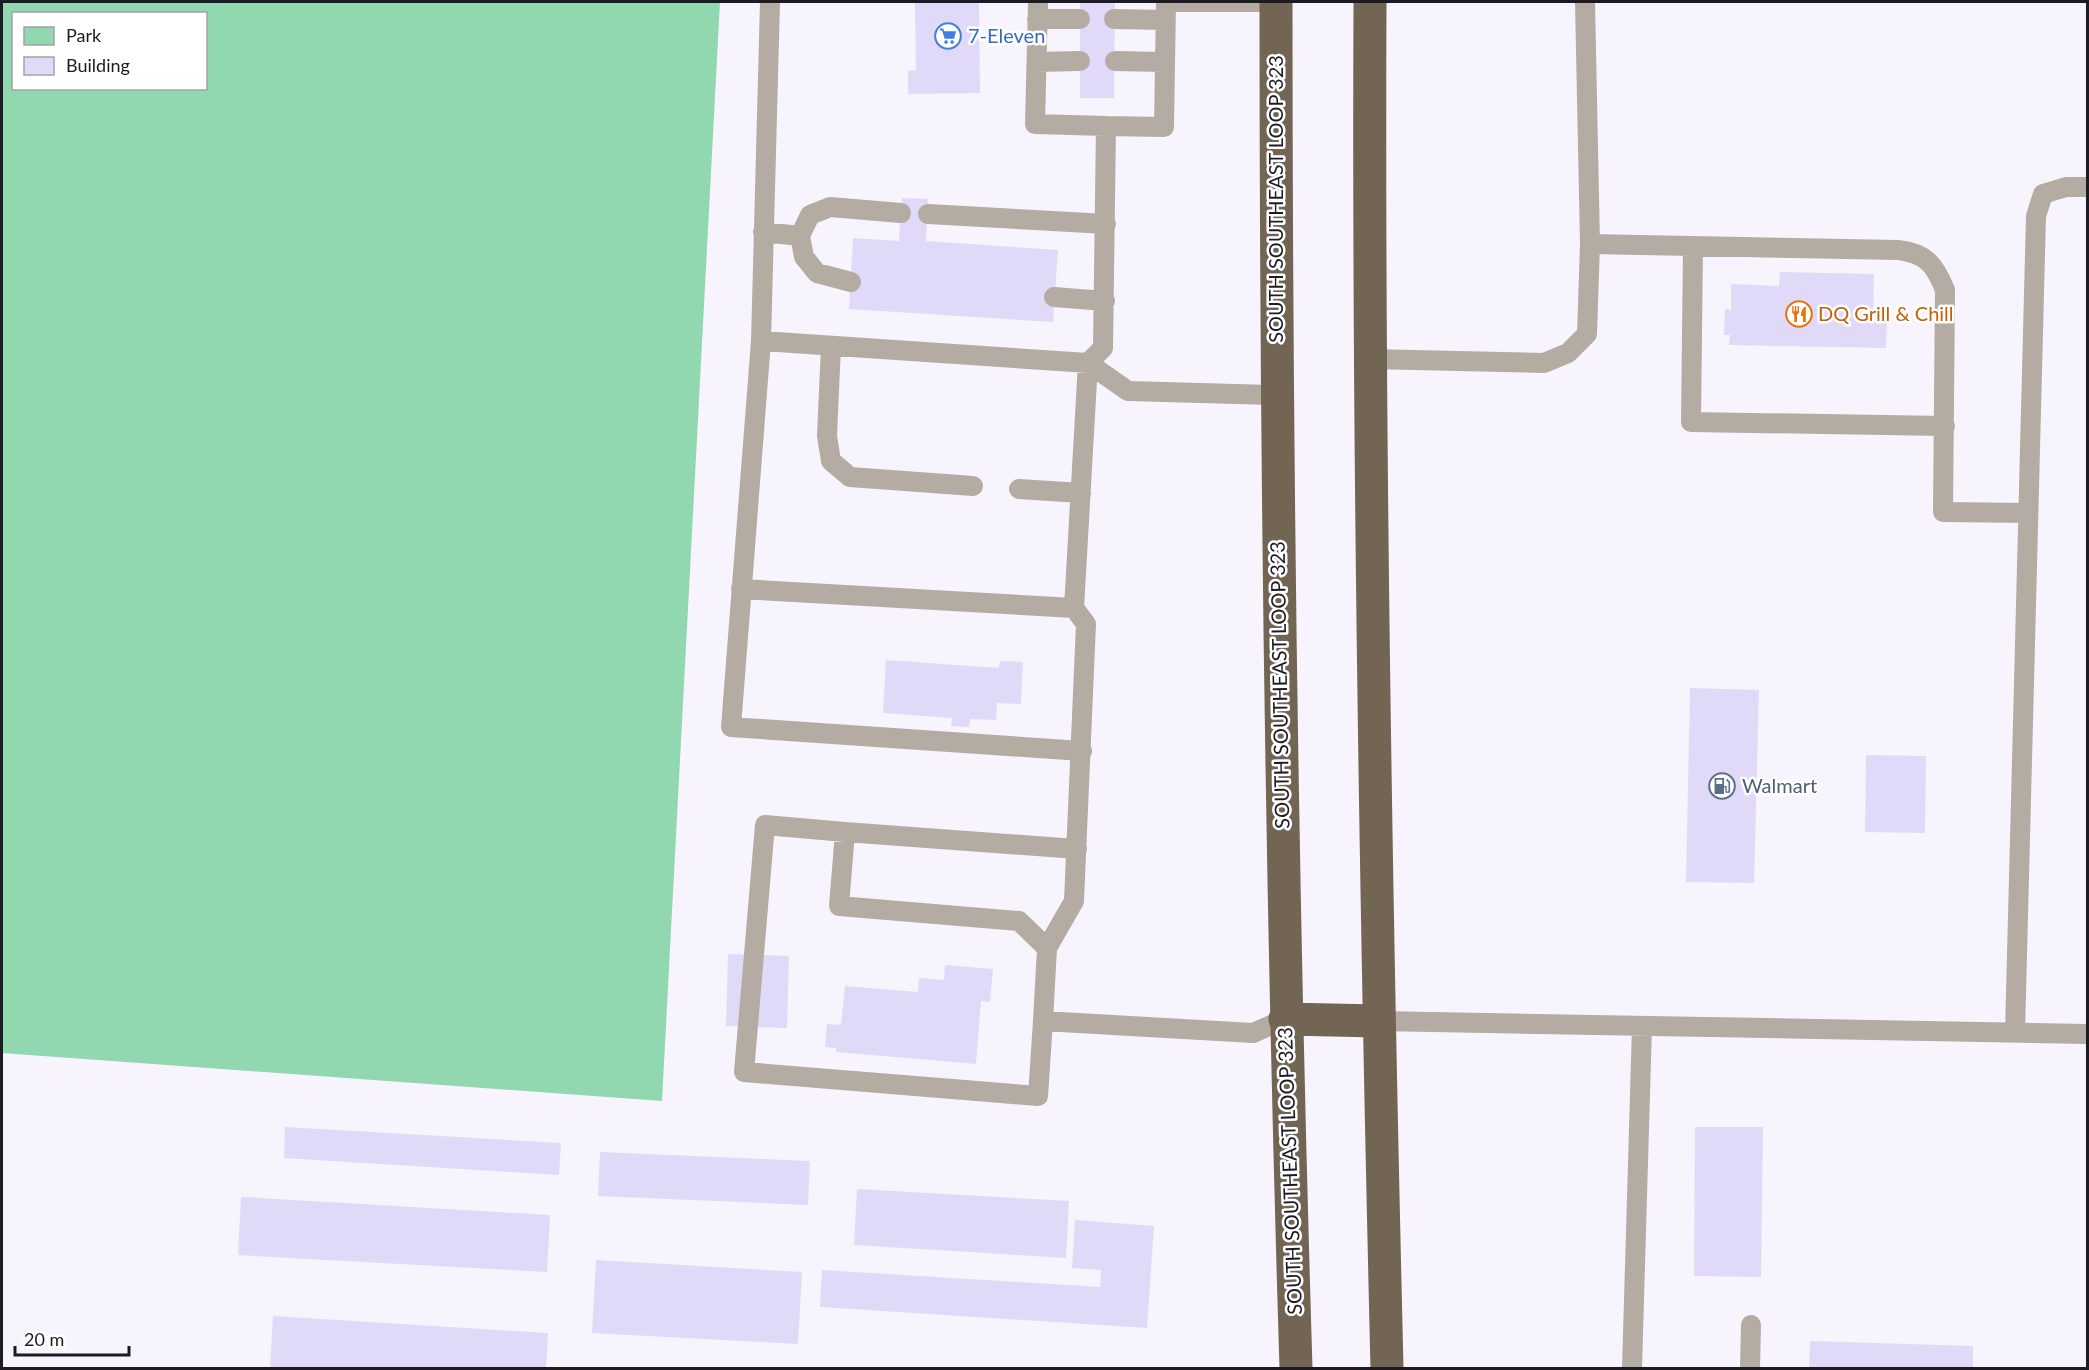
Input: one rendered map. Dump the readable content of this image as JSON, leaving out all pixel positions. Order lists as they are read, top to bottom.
{
  "streets": {
    "highway": ["SOUTH SOUTHEAST LOOP 323"]
  },
  "places": {
    "supermarket": ["7-Eleven"],
    "restaurant": ["DQ Grill & Chill"],
    "fuel station": ["Walmart"]
  },
  "legend": ["Park", "Building"],
  "scale_bar": "20 m"
}
